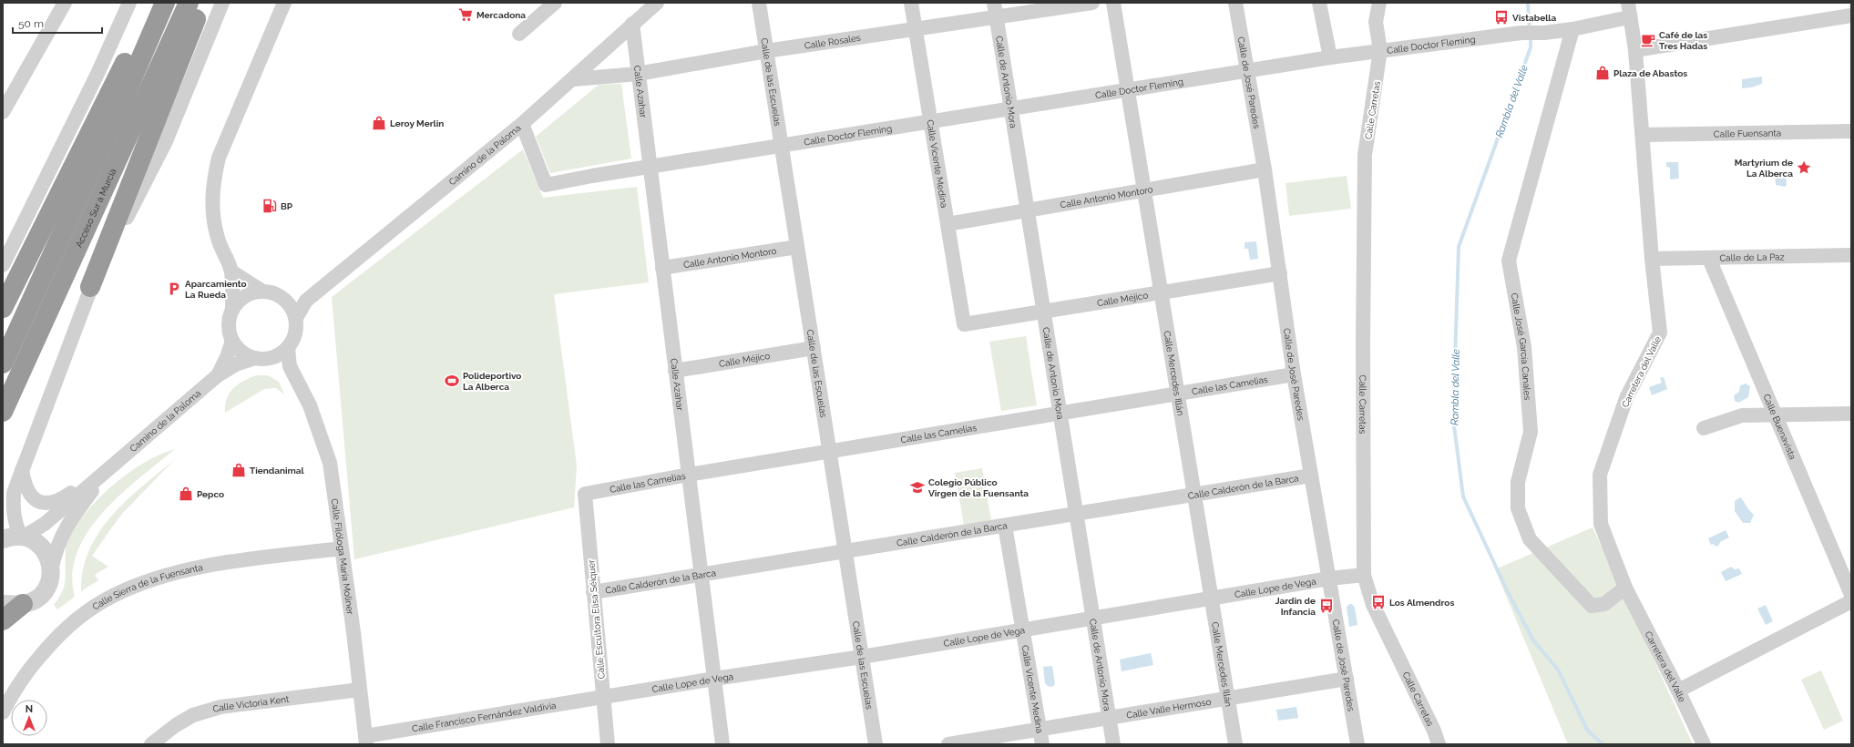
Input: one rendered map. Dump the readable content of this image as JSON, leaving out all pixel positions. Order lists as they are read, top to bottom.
{
  "streets": {
    "highway": ["Acceso Sur a Murcia"],
    "street": [
      "Calle Rosales",
      "Calle Doctor Fleming",
      "Calle de las Escuelas",
      "Calle de Antonio Mora",
      "Calle de José Paredes",
      "Calle Azahar",
      "Calle Carretas",
      "Calle Fuensanta",
      "Camino de la Paloma",
      "Calle Vicente Medina",
      "Calle Antonio Montoro",
      "Calle de La Paz",
      "Calle Méjico",
      "Calle José García Canales",
      "Carretera del Valle",
      "Calle Mercedes Illán",
      "Calle las Camelias",
      "Calle Buenavista",
      "Calle Calderón de la Barca",
      "Calle Filóloga María Moliner",
      "Calle Lope de Vega",
      "Calle Sierra de la Fuensanta",
      "Calle Escultora Elisa Séiquer",
      "Calle Victoria Kent",
      "Calle Valle Hermoso",
      "Calle Francisco Fernández Valdivia"
    ]
  },
  "crossings": [
    ["Calle Rosales", "Calle de las Escuelas"],
    ["Calle Rosales", "Calle de Antonio Mora"],
    ["Calle Rosales", "Calle Azahar"],
    ["Calle Rosales", "Camino de la Paloma"],
    ["Calle Rosales", "Calle Vicente Medina"],
    ["Calle Doctor Fleming", "Calle de las Escuelas"],
    ["Calle Doctor Fleming", "Calle de Antonio Mora"],
    ["Calle Doctor Fleming", "Calle de José Paredes"],
    ["Calle Doctor Fleming", "Calle Azahar"],
    ["Calle Doctor Fleming", "Calle Carretas"],
    ["Calle Doctor Fleming", "Camino de la Paloma"],
    ["Calle Doctor Fleming", "Calle Vicente Medina"],
    ["Calle Doctor Fleming", "Calle José García Canales"],
    ["Calle Doctor Fleming", "Carretera del Valle"],
    ["Calle Doctor Fleming", "Calle Mercedes Illán"],
    ["Calle de las Escuelas", "Calle Antonio Montoro"],
    ["Calle de las Escuelas", "Calle Méjico"],
    ["Calle de las Escuelas", "Calle las Camelias"],
    ["Calle de las Escuelas", "Calle Calderón de la Barca"],
    ["Calle de las Escuelas", "Calle Lope de Vega"],
    ["Calle de Antonio Mora", "Calle Antonio Montoro"],
    ["Calle de Antonio Mora", "Calle Méjico"],
    ["Calle de Antonio Mora", "Calle las Camelias"],
    ["Calle de Antonio Mora", "Calle Calderón de la Barca"],
    ["Calle de Antonio Mora", "Calle Lope de Vega"],
    ["Calle de Antonio Mora", "Calle Valle Hermoso"],
    ["Calle de José Paredes", "Calle Antonio Montoro"],
    ["Calle de José Paredes", "Calle Méjico"],
    ["Calle de José Paredes", "Calle las Camelias"],
    ["Calle de José Paredes", "Calle Calderón de la Barca"],
    ["Calle de José Paredes", "Calle Lope de Vega"],
    ["Calle de José Paredes", "Calle Valle Hermoso"],
    ["Calle Azahar", "Camino de la Paloma"],
    ["Calle Azahar", "Calle Antonio Montoro"],
    ["Calle Azahar", "Calle Méjico"],
    ["Calle Azahar", "Calle las Camelias"],
    ["Calle Azahar", "Calle Calderón de la Barca"],
    ["Calle Azahar", "Calle Lope de Vega"],
    ["Calle Carretas", "Calle Lope de Vega"],
    ["Calle Fuensanta", "Carretera del Valle"],
    ["Camino de la Paloma", "Calle Filóloga María Moliner"],
    ["Calle Vicente Medina", "Calle Antonio Montoro"],
    ["Calle Vicente Medina", "Calle Méjico"],
    ["Calle Vicente Medina", "Calle Calderón de la Barca"],
    ["Calle Vicente Medina", "Calle Lope de Vega"],
    ["Calle Vicente Medina", "Calle Valle Hermoso"],
    ["Calle Antonio Montoro", "Calle Mercedes Illán"],
    ["Calle de La Paz", "Carretera del Valle"],
    ["Calle de La Paz", "Calle Buenavista"],
    ["Calle Méjico", "Calle Mercedes Illán"],
    ["Calle José García Canales", "Carretera del Valle"],
    ["Calle Mercedes Illán", "Calle las Camelias"],
    ["Calle Mercedes Illán", "Calle Calderón de la Barca"],
    ["Calle Mercedes Illán", "Calle Lope de Vega"],
    ["Calle Mercedes Illán", "Calle Valle Hermoso"],
    ["Calle las Camelias", "Calle Escultora Elisa Séiquer"],
    ["Calle Calderón de la Barca", "Calle Escultora Elisa Séiquer"],
    ["Calle Filóloga María Moliner", "Calle Sierra de la Fuensanta"],
    ["Calle Filóloga María Moliner", "Calle Victoria Kent"],
    ["Calle Filóloga María Moliner", "Calle Francisco Fernández Valdivia"],
    ["Calle Lope de Vega", "Calle Escultora Elisa Séiquer"],
    ["Calle Lope de Vega", "Calle Francisco Fernández Valdivia"],
    ["Calle Escultora Elisa Séiquer", "Calle Francisco Fernández Valdivia"]
  ],
  "water": ["Rambla del Valle"],
  "places": {
    "supermarket": ["Mercadona"],
    "bus stop": ["Vistabella", "Los Almendros", "Jardin de Infancia"],
    "cafe": ["Café de las Tres Hadas"],
    "shop": [
      "Plaza de Abastos",
      "Leroy Merlin",
      "Tiendanimal",
      "Pepco"
    ],
    "place": ["Martyrium de La Alberca"],
    "fuel station": ["BP"],
    "parking": ["Aparcamiento La Rueda"],
    "sports": ["Polideportivo La Alberca"],
    "school or university": ["Colegio Público Virgen de la Fuensanta"]
  },
  "scale_bar": "50 m",
  "north": "top"
}
